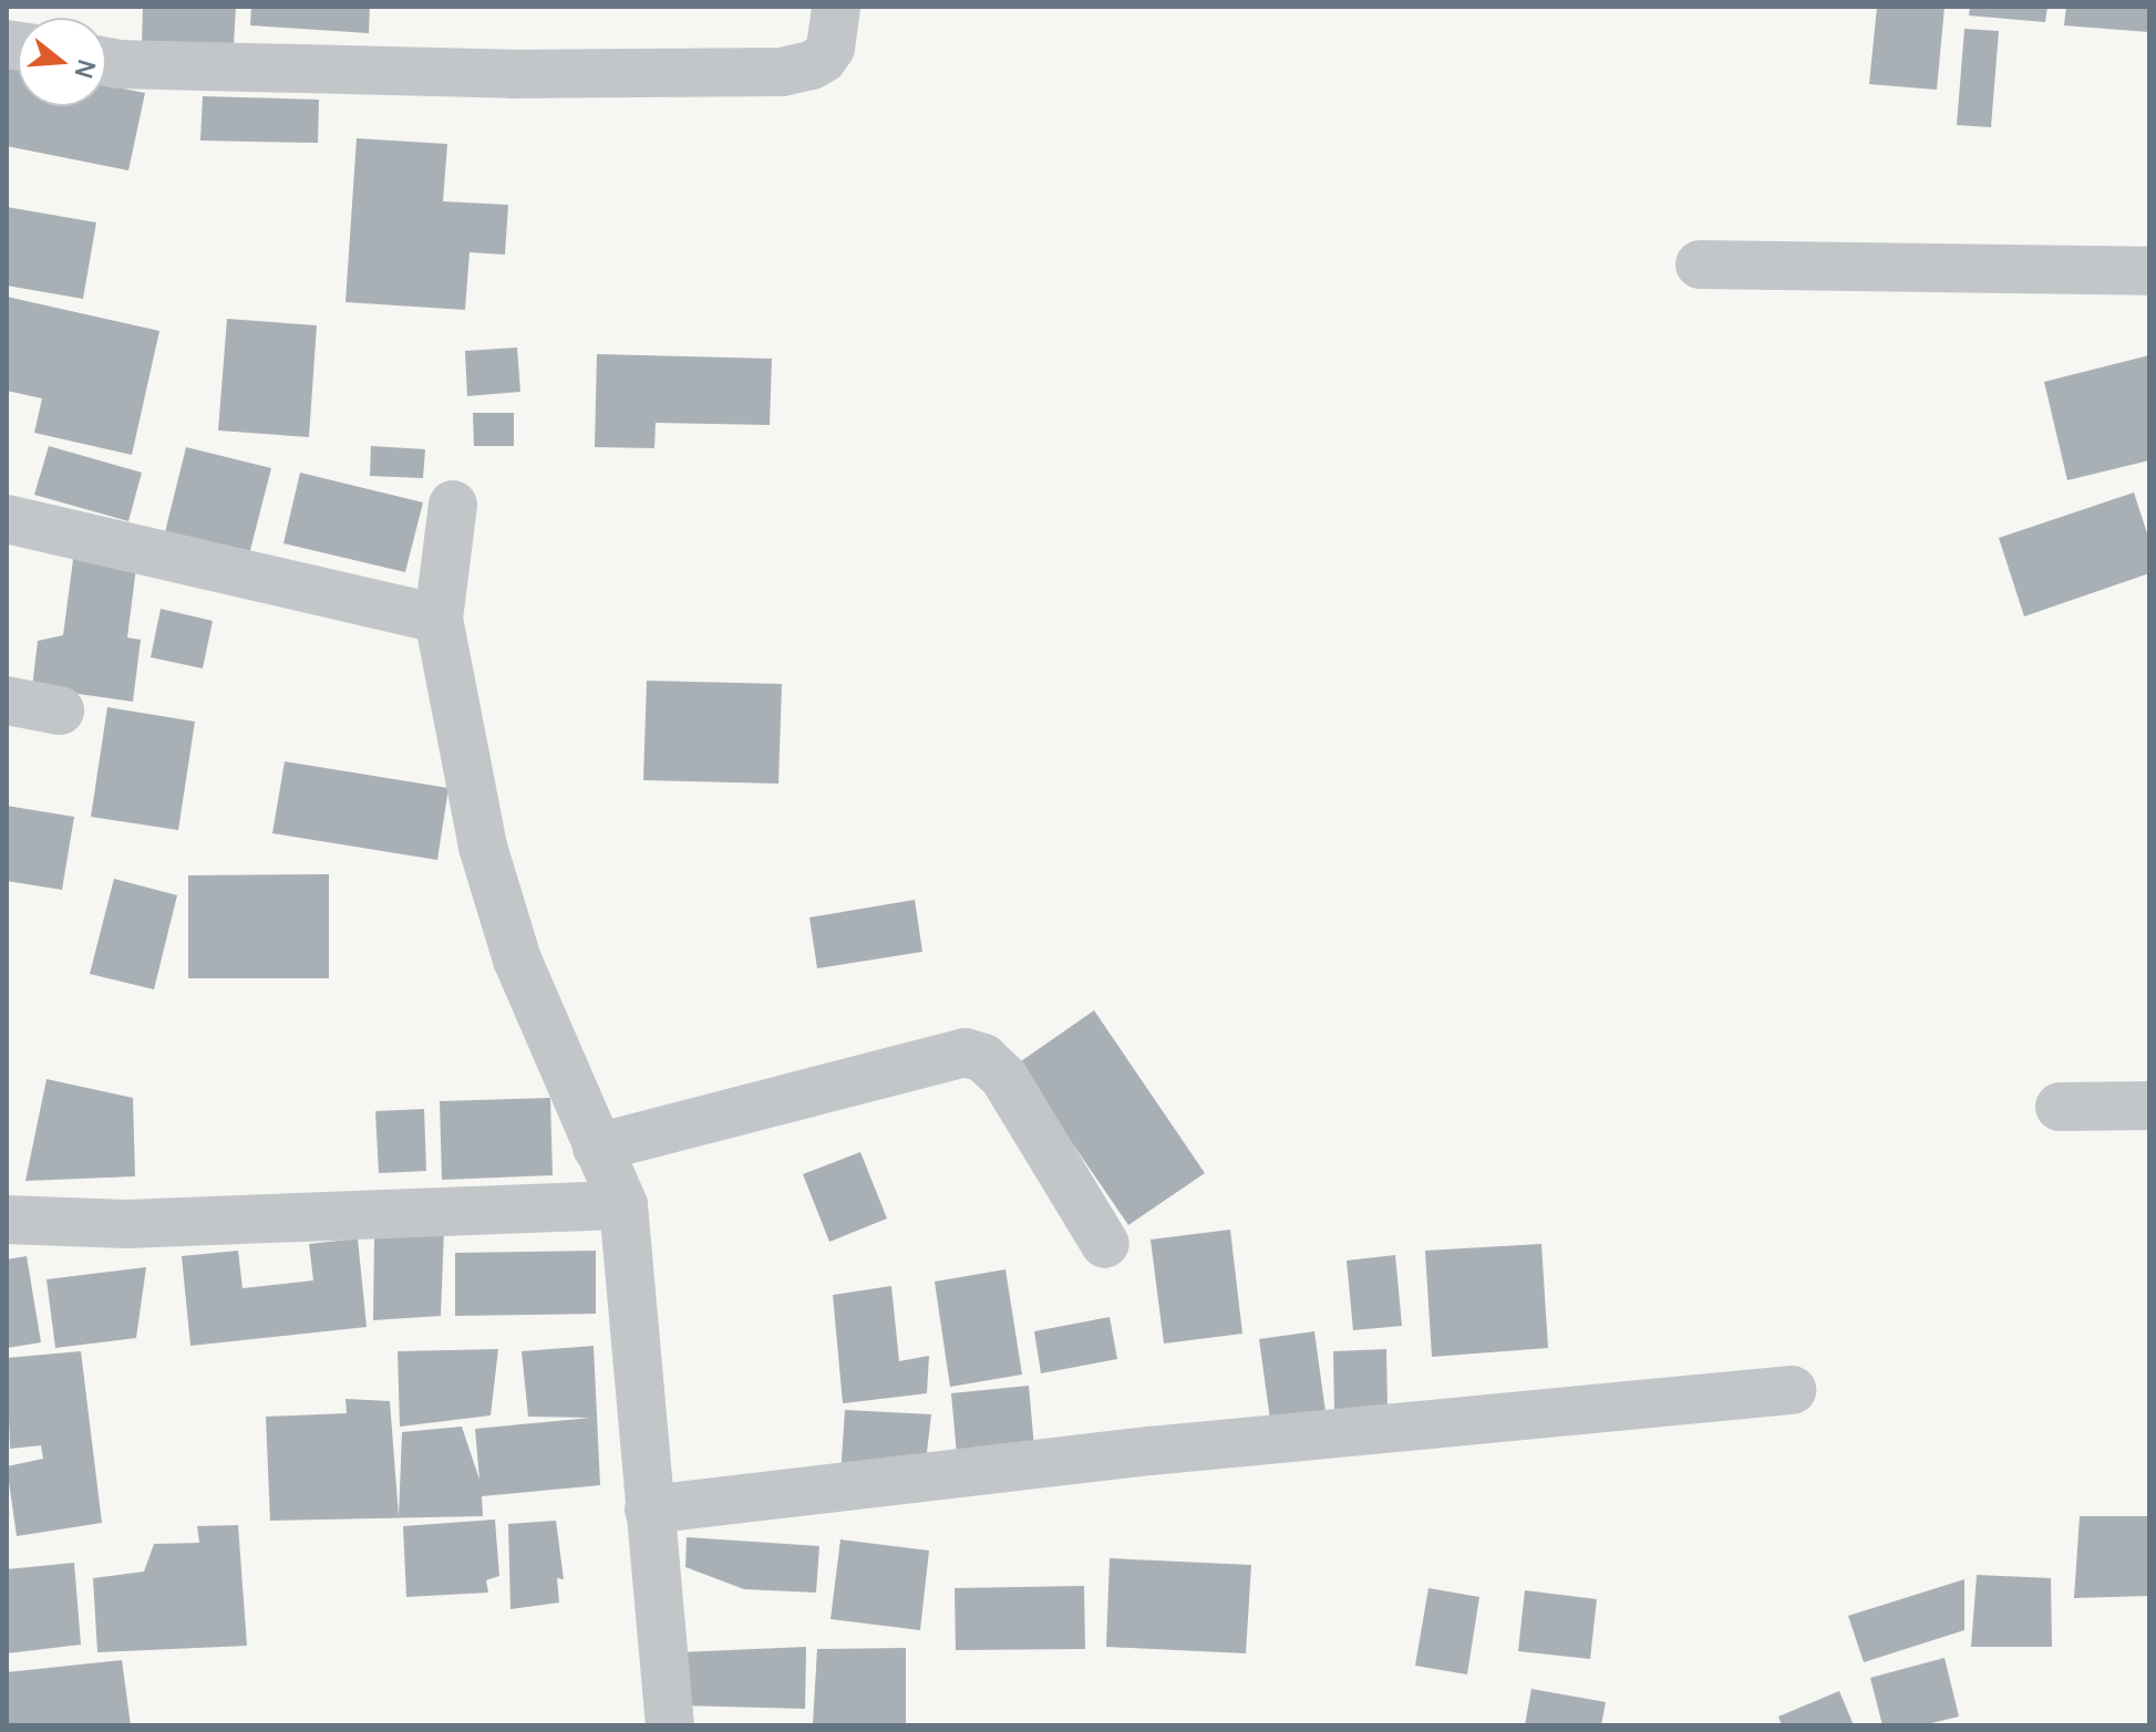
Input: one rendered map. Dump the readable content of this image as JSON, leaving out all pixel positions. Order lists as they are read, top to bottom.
{
  "north": "right"
}
